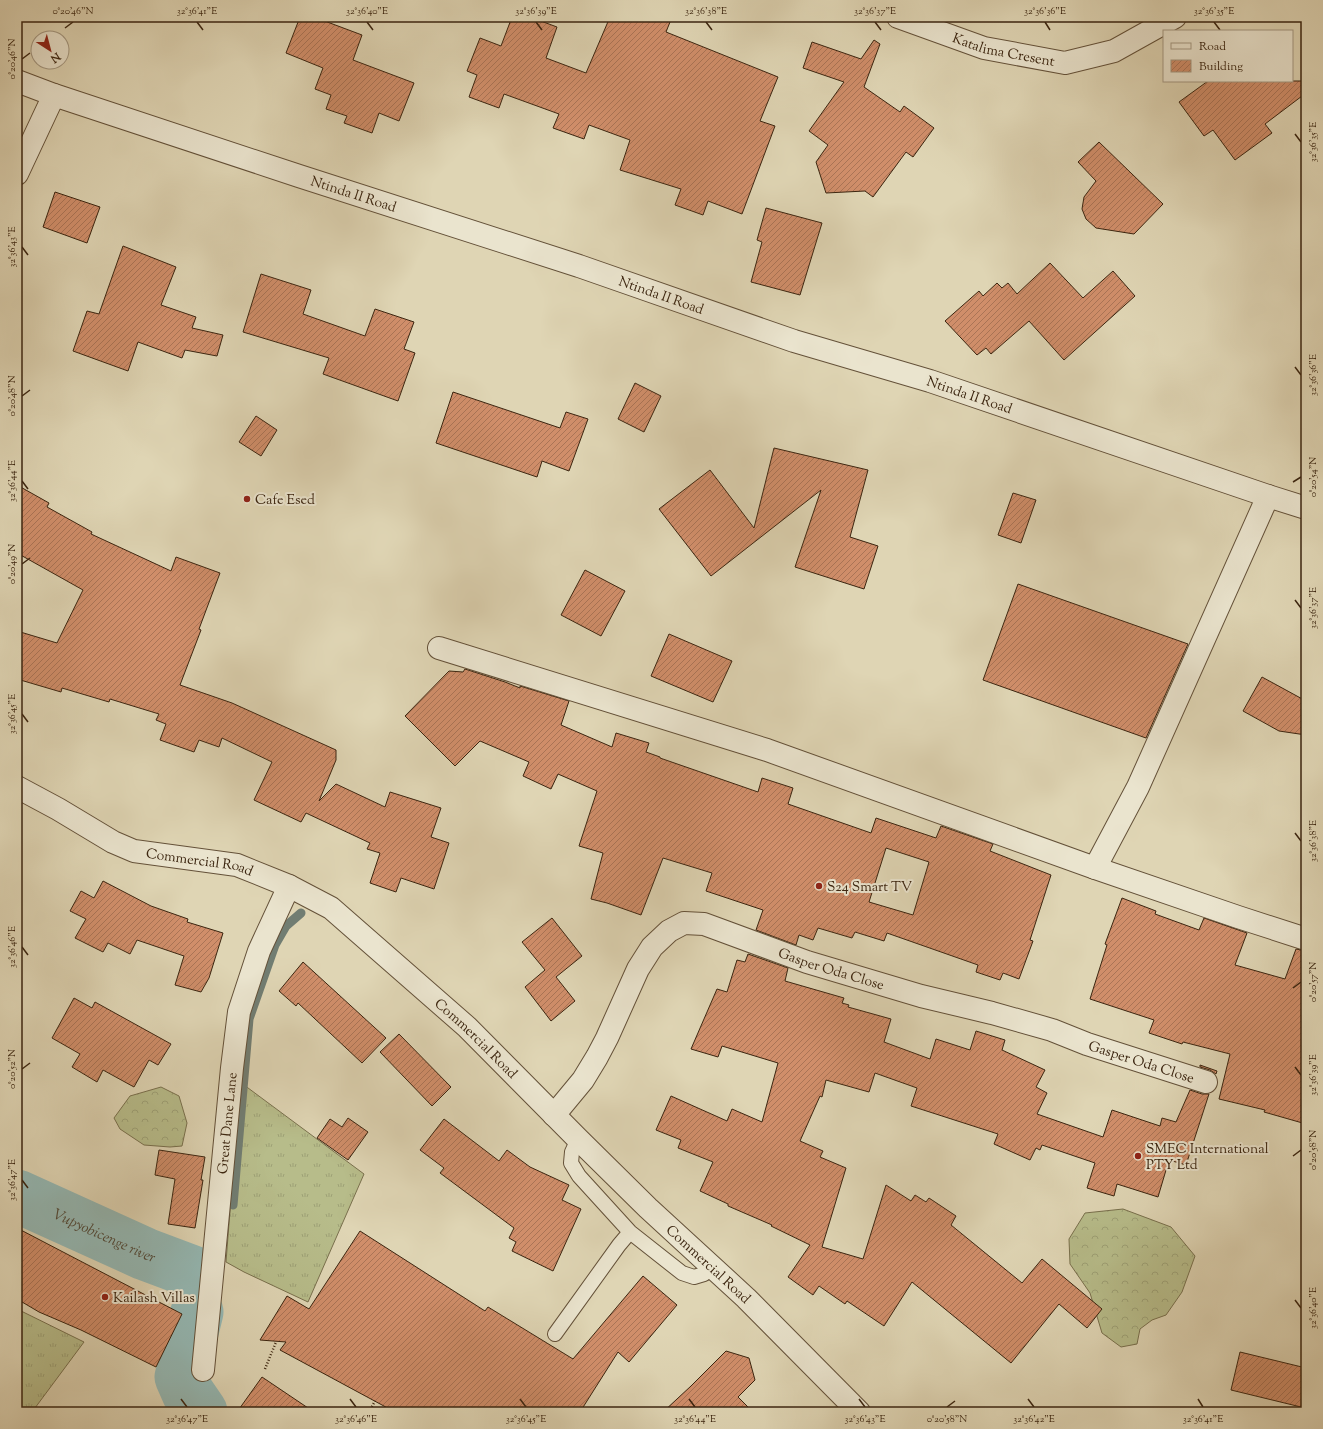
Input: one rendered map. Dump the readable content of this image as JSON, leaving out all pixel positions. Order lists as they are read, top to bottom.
{
  "streets": {
    "street": [
      "Katalima Cresent",
      "Ntinda II Road",
      "Commercial Road",
      "Gasper Oda Close",
      "Great Dane Lane"
    ]
  },
  "crossings": [
    ["Commercial Road", "Gasper Oda Close"],
    ["Commercial Road", "Great Dane Lane"]
  ],
  "water": ["Vupyobicenge river"],
  "places": [
    "Cafe Esed",
    "S24 Smart TV",
    "SMEC International PTY Ltd",
    "Kailash Villas"
  ],
  "legend": ["Road", "Building"],
  "north": "bottom right",
  "coordinates": [
    "0°20'46\"N",
    "32°36'41\"E",
    "32°36'40\"E",
    "32°36'39\"E",
    "32°36'38\"E",
    "32°36'37\"E",
    "32°36'36\"E",
    "32°36'35\"E",
    "32°36'43\"E",
    "0°20'48\"N",
    "0°20'54\"N",
    "32°36'44\"E",
    "0°20'49\"N",
    "32°36'45\"E",
    "32°36'46\"E",
    "0°20'57\"N",
    "0°20'52\"N",
    "0°20'58\"N",
    "32°36'47\"E",
    "32°36'42\"E"
  ]
}
